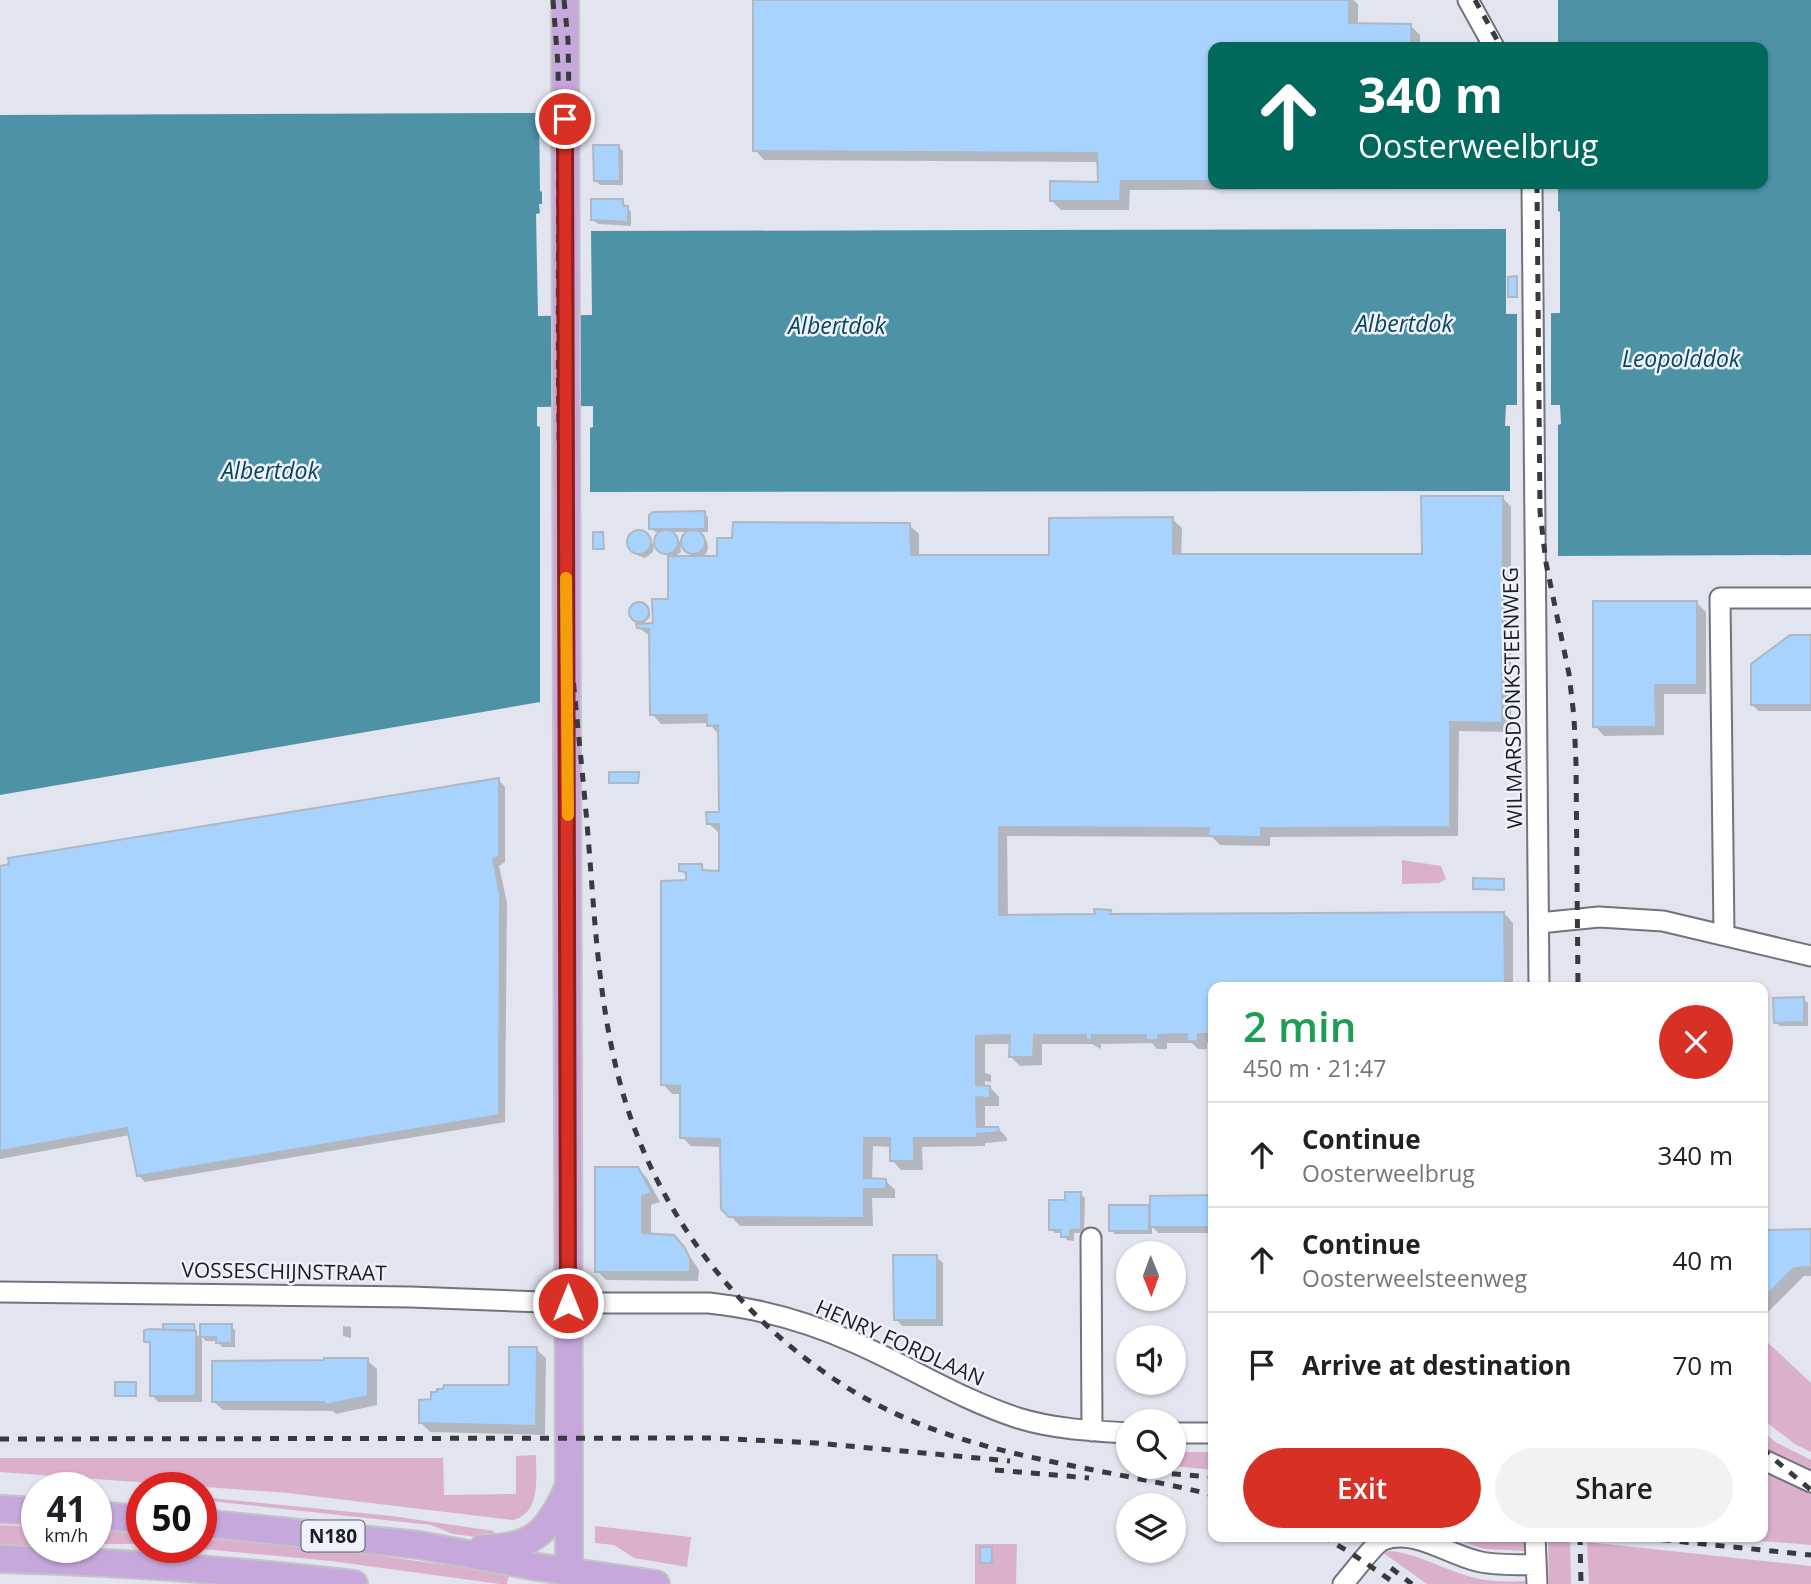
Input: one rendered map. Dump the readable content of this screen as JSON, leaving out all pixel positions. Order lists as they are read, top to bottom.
{
  "streets": {
    "main road": ["N180"],
    "street": ["WILMARSDONKSTEENWEG", "VOSSESCHIJNSTRAAT", "HENRY FORDLAAN"]
  },
  "crossings": [
    ["VOSSESCHIJNSTRAAT", "HENRY FORDLAAN"]
  ],
  "water": ["Albertdok", "Leopolddok"],
  "north": "bottom",
  "page": {
    "turn": ["340 m", "Oosterweelbrug"],
    "heading": ["2 min", "450 m · 21:47"],
    "list": [
      {
        "name": "Continue",
        "note": "Oosterweelbrug",
        "value": "340 m"
      },
      {
        "name": "Continue",
        "note": "Oosterweelsteenweg",
        "value": "40 m"
      },
      {
        "name": "Arrive at destination",
        "value": "70 m"
      }
    ],
    "buttons": ["Exit", "Share"],
    "speed": "41 km/h",
    "limit": "50"
  }
}
